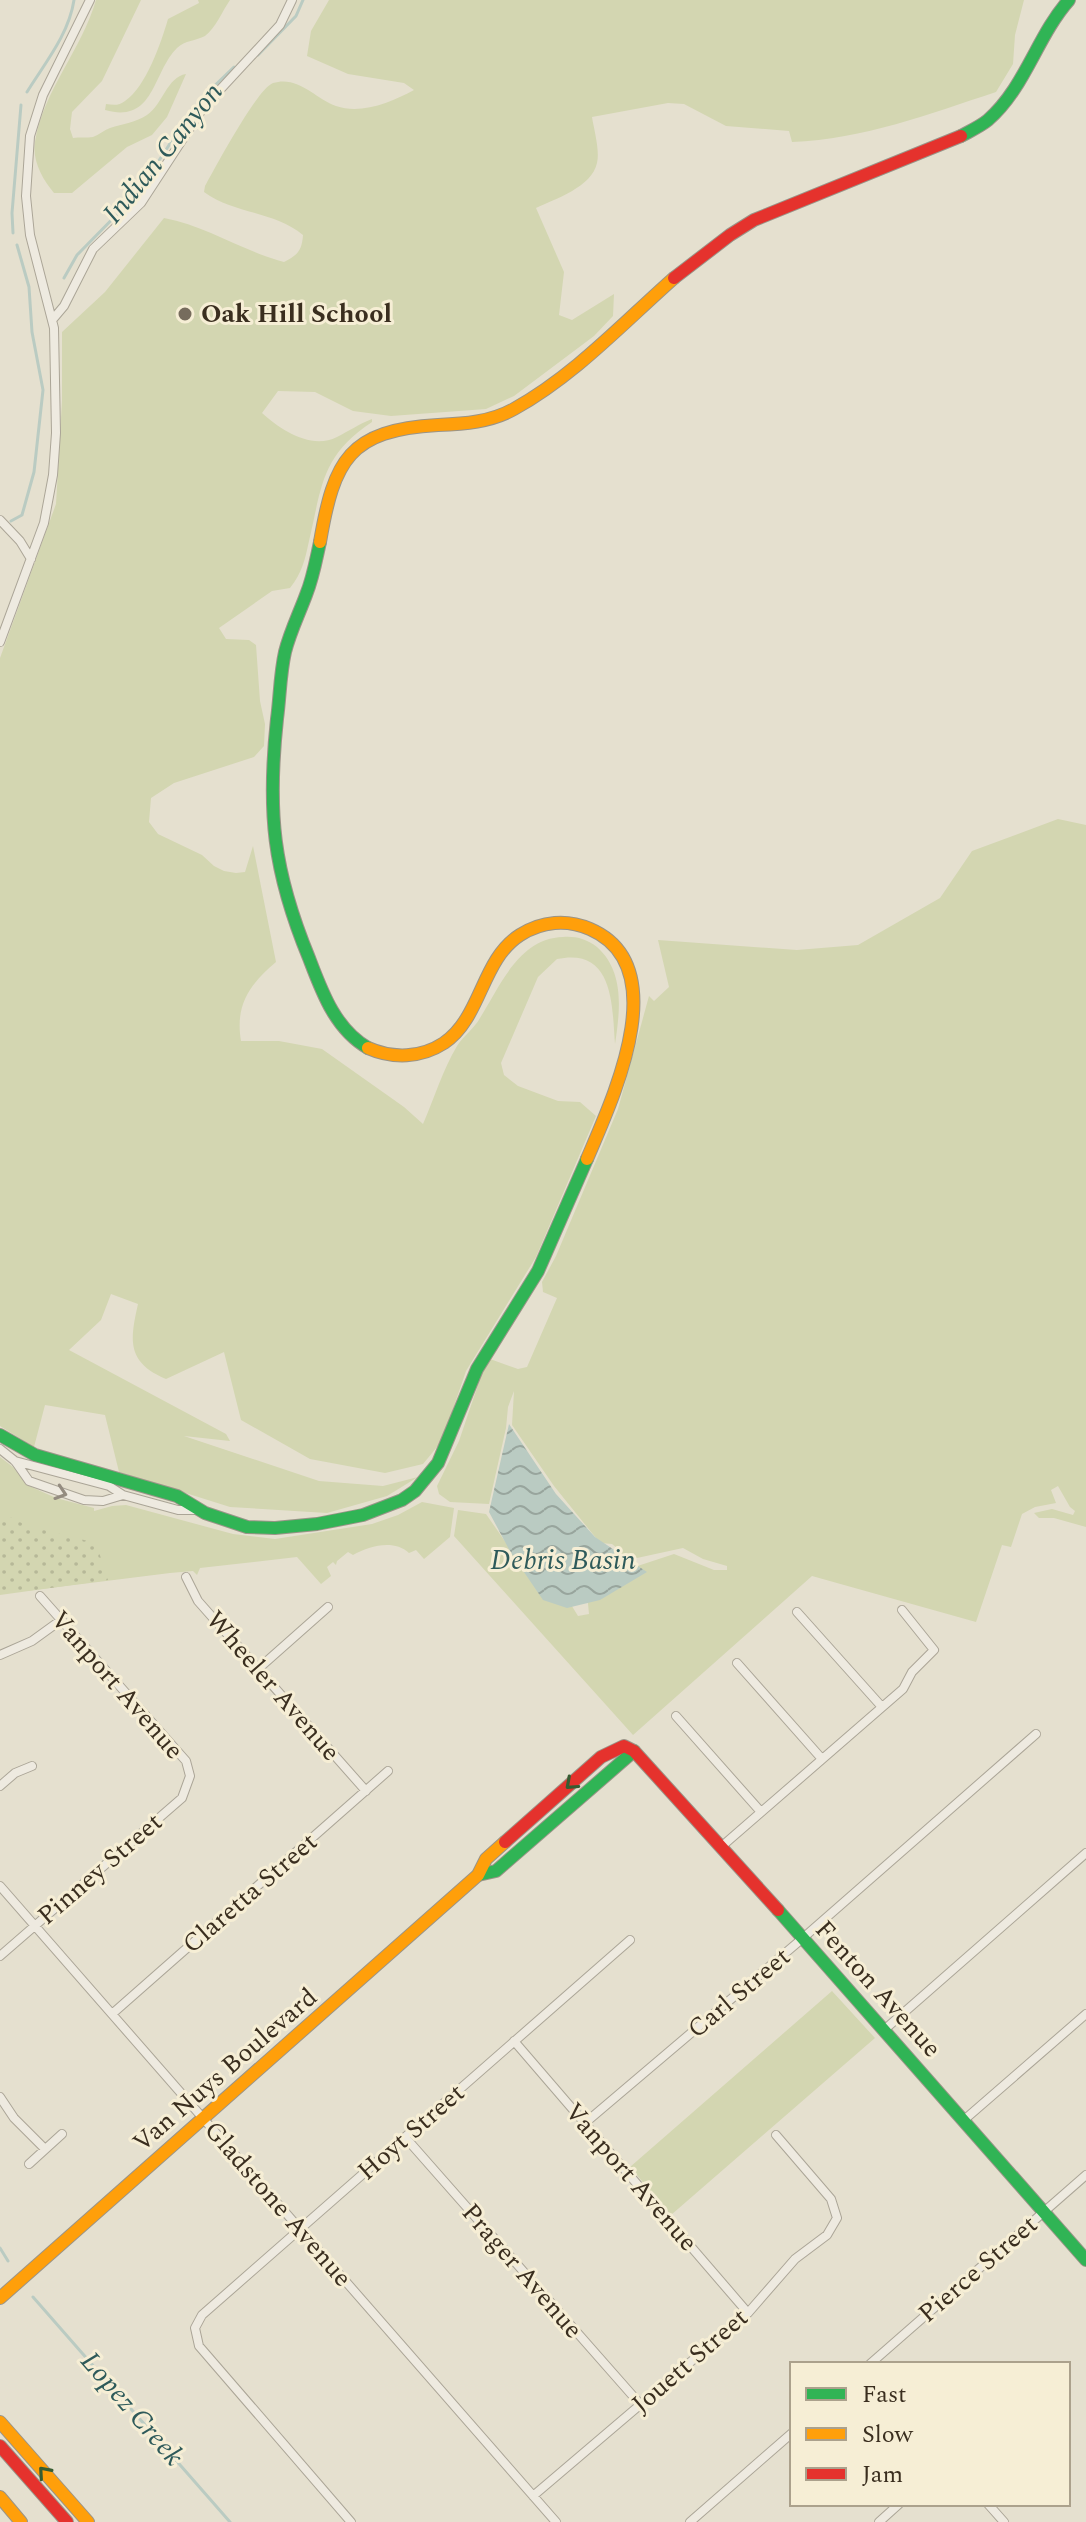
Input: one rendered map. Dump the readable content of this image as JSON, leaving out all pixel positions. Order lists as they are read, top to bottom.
{
  "streets": {
    "main road": ["Fenton Avenue", "Van Nuys Boulevard"],
    "street": [
      "Vanport Avenue",
      "Wheeler Avenue",
      "Pinney Street",
      "Claretta Street",
      "Carl Street",
      "Hoyt Street",
      "Gladstone Avenue",
      "Pierce Street",
      "Prager Avenue",
      "Jouett Street"
    ]
  },
  "crossings": [
    ["Vanport Avenue", "Pinney Street"],
    ["Vanport Avenue", "Carl Street"],
    ["Vanport Avenue", "Hoyt Street"],
    ["Vanport Avenue", "Jouett Street"],
    ["Wheeler Avenue", "Claretta Street"],
    ["Pinney Street", "Gladstone Avenue"],
    ["Claretta Street", "Gladstone Avenue"],
    ["Fenton Avenue", "Carl Street"],
    ["Fenton Avenue", "Van Nuys Boulevard"],
    ["Fenton Avenue", "Pierce Street"],
    ["Van Nuys Boulevard", "Gladstone Avenue"],
    ["Hoyt Street", "Gladstone Avenue"],
    ["Hoyt Street", "Prager Avenue"],
    ["Gladstone Avenue", "Jouett Street"],
    ["Prager Avenue", "Jouett Street"]
  ],
  "water": ["Indian Canyon", "Debris Basin", "Lopez Creek"],
  "places": ["Oak Hill School"],
  "legend": ["Fast", "Slow", "Jam"]
}
